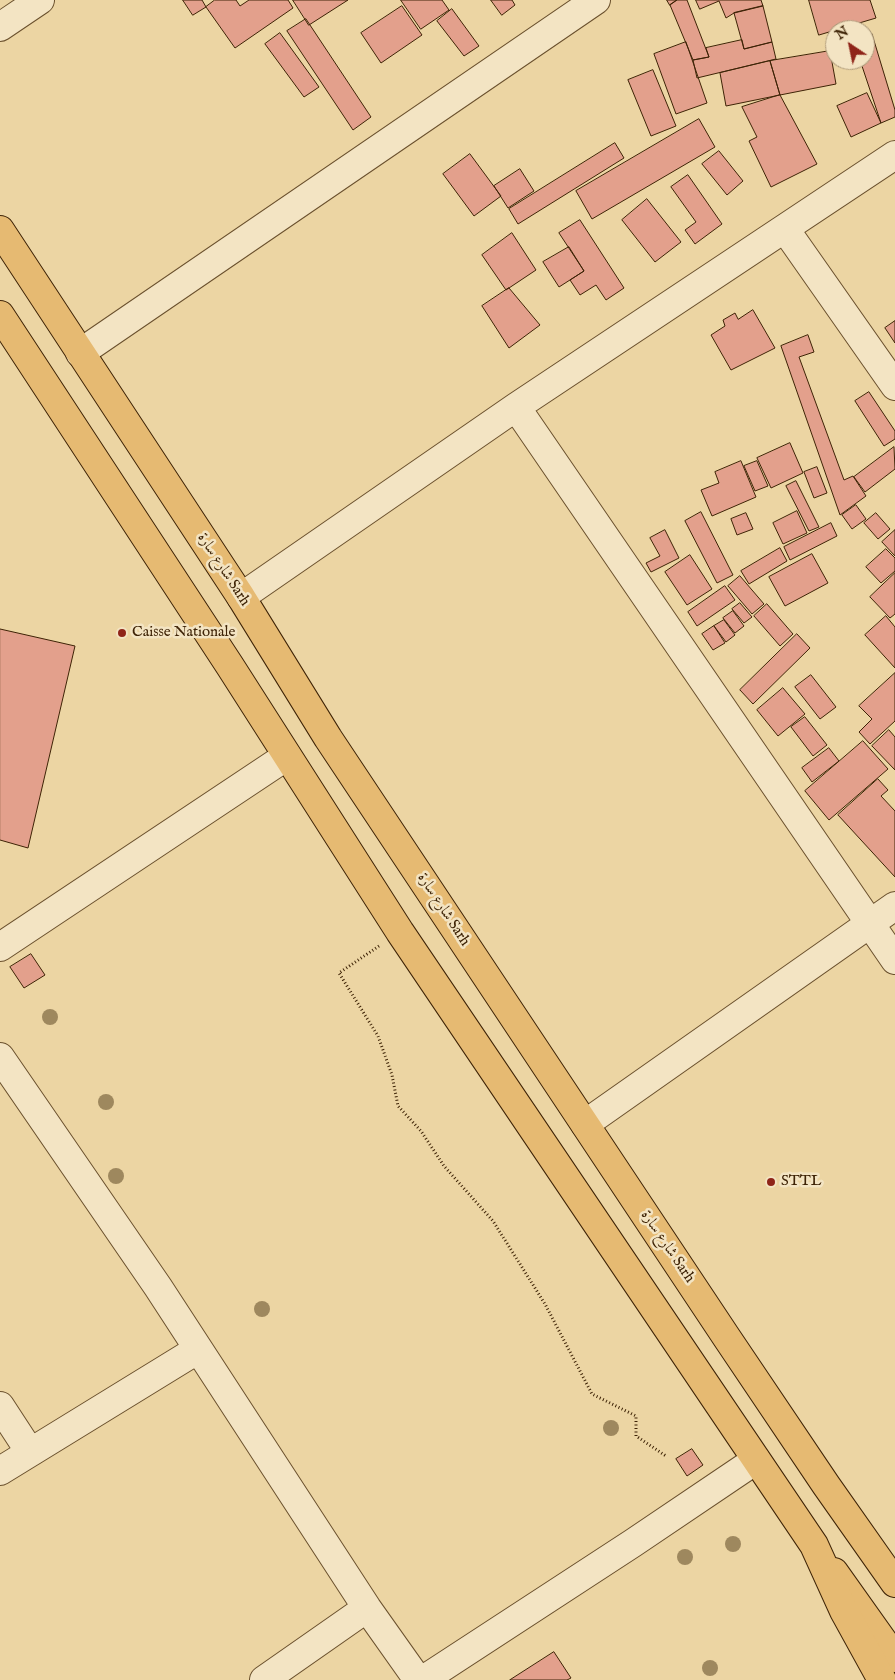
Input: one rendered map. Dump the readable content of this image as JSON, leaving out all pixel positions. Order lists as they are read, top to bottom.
{
  "streets": {
    "main road": ["شارع سارة Sarh"]
  },
  "places": ["Caisse Nationale", "STTL"],
  "north": "top left"
}
